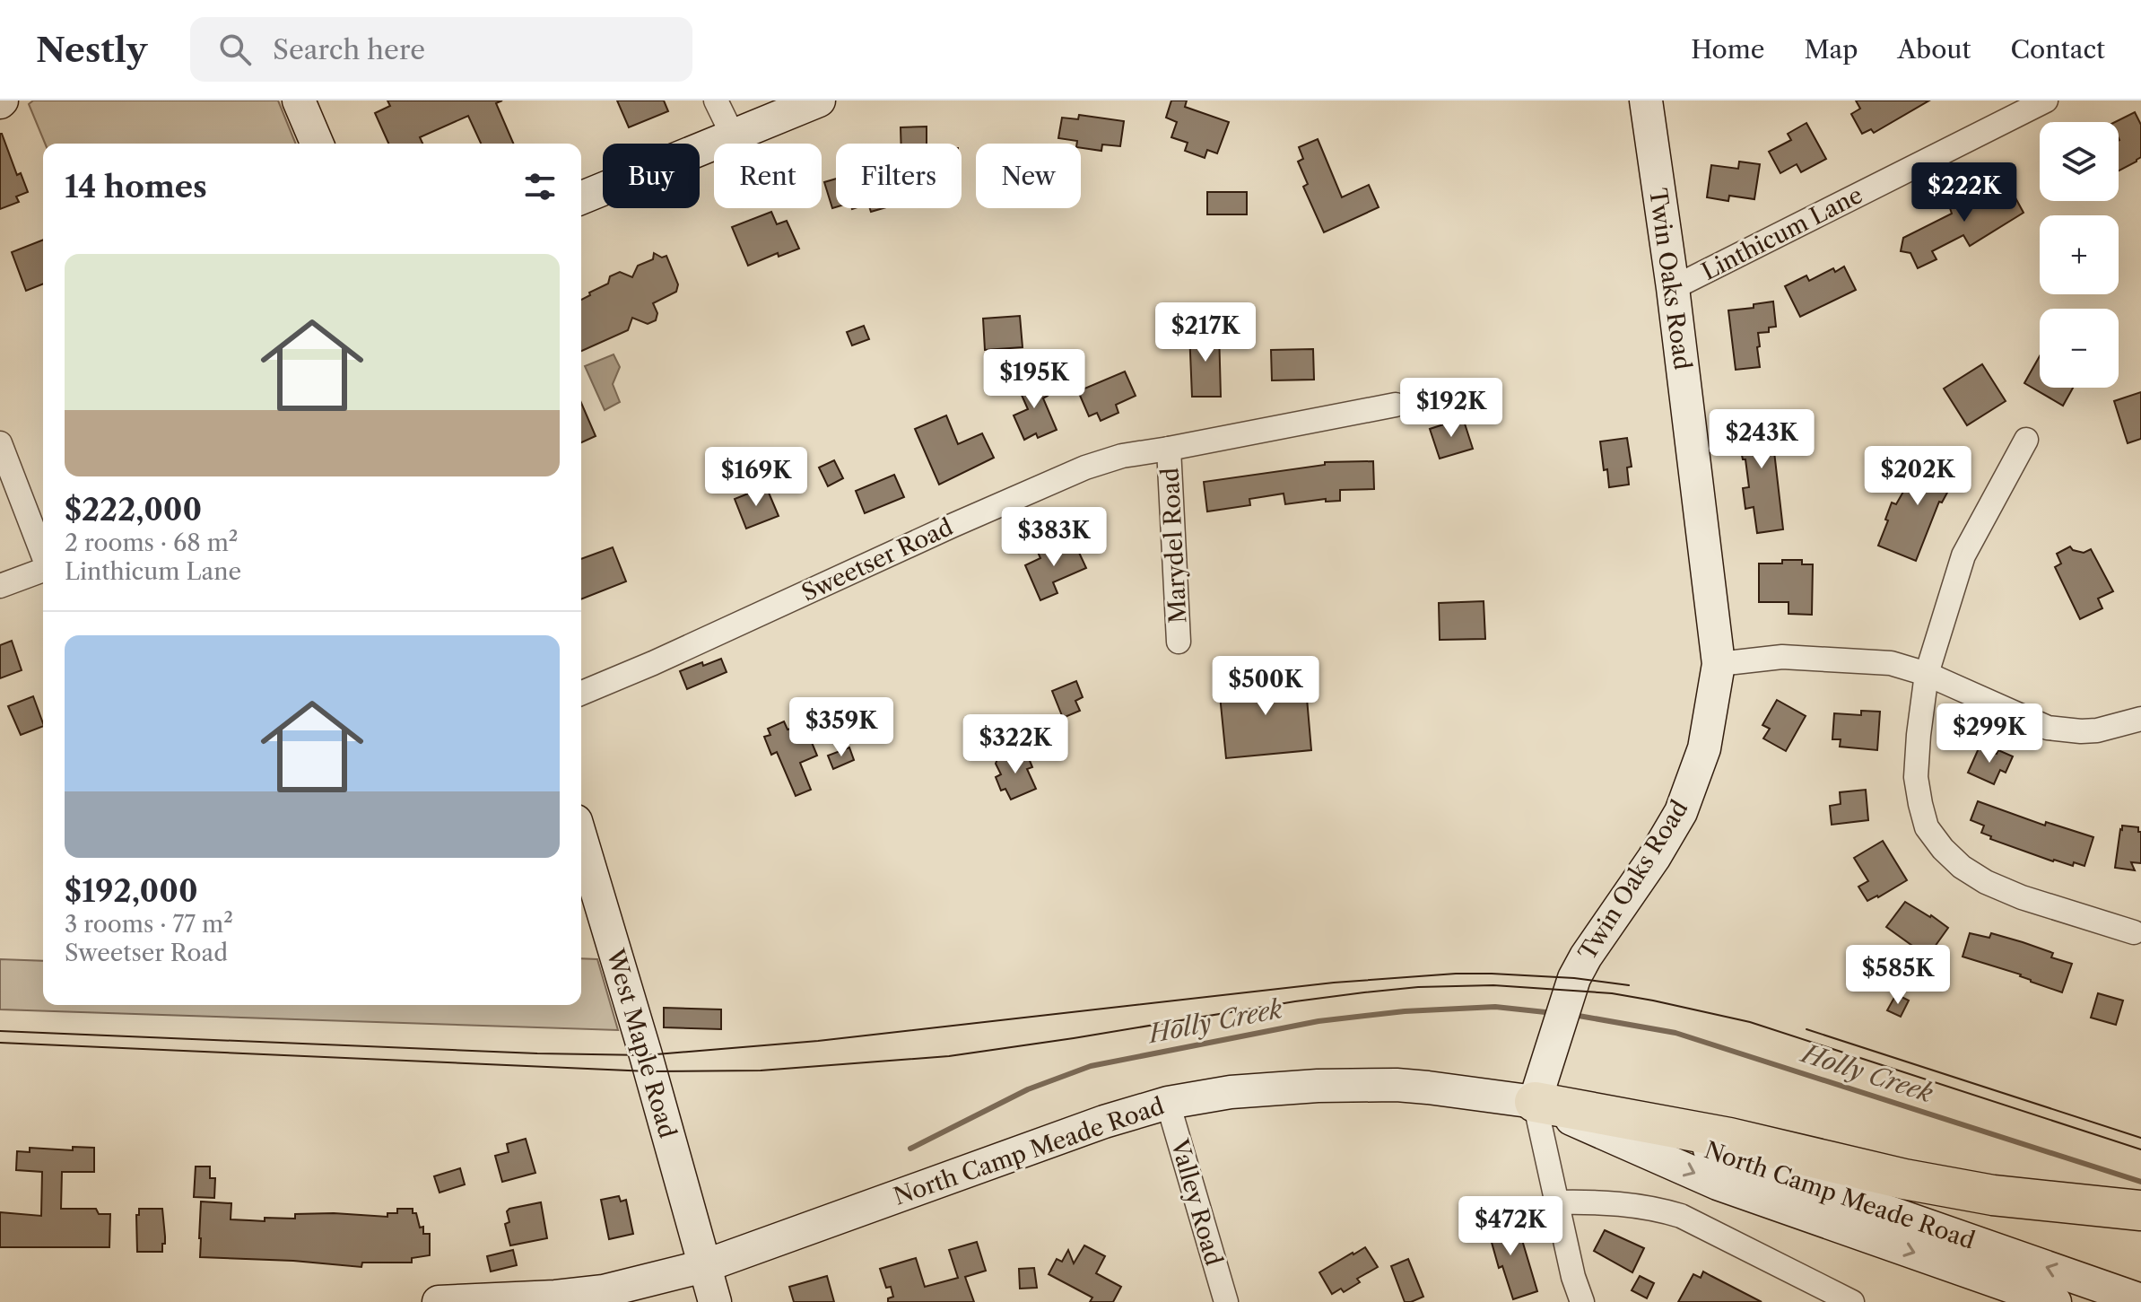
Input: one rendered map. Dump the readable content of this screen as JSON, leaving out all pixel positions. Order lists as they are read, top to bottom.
{
  "streets": {
    "main road": ["Twin Oaks Road", "West Maple Road", "North Camp Meade Road"],
    "street": [
      "Linthicum Lane",
      "Marydel Road",
      "Sweetser Road",
      "Valley Road"
    ]
  },
  "crossings": [
    ["Linthicum Lane", "Twin Oaks Road"],
    ["Twin Oaks Road", "North Camp Meade Road"],
    ["Marydel Road", "Sweetser Road"],
    ["West Maple Road", "North Camp Meade Road"],
    ["North Camp Meade Road", "Valley Road"]
  ],
  "water": ["Holly Creek"],
  "page": {
    "header": "Nestly",
    "search": "Search here",
    "nav": [
      "Home",
      "Map",
      "About",
      "Contact"
    ],
    "map_buttons": ["+", "−"],
    "chip": [
      "Buy",
      "Rent",
      "Filters",
      "New"
    ],
    "heading": "14 homes",
    "price": [
      "$222K",
      "$217K",
      "$195K",
      "$192K",
      "$243K",
      "$202K",
      "$169K",
      "$383K",
      "$500K",
      "$359K",
      "$299K",
      "$322K",
      "$585K",
      "$472K"
    ],
    "list": [
      {
        "name": "$222,000",
        "note": "2 rooms · 68 m² · Linthicum Lane"
      },
      {
        "name": "$192,000",
        "note": "3 rooms · 77 m² · Sweetser Road"
      }
    ]
  }
}
